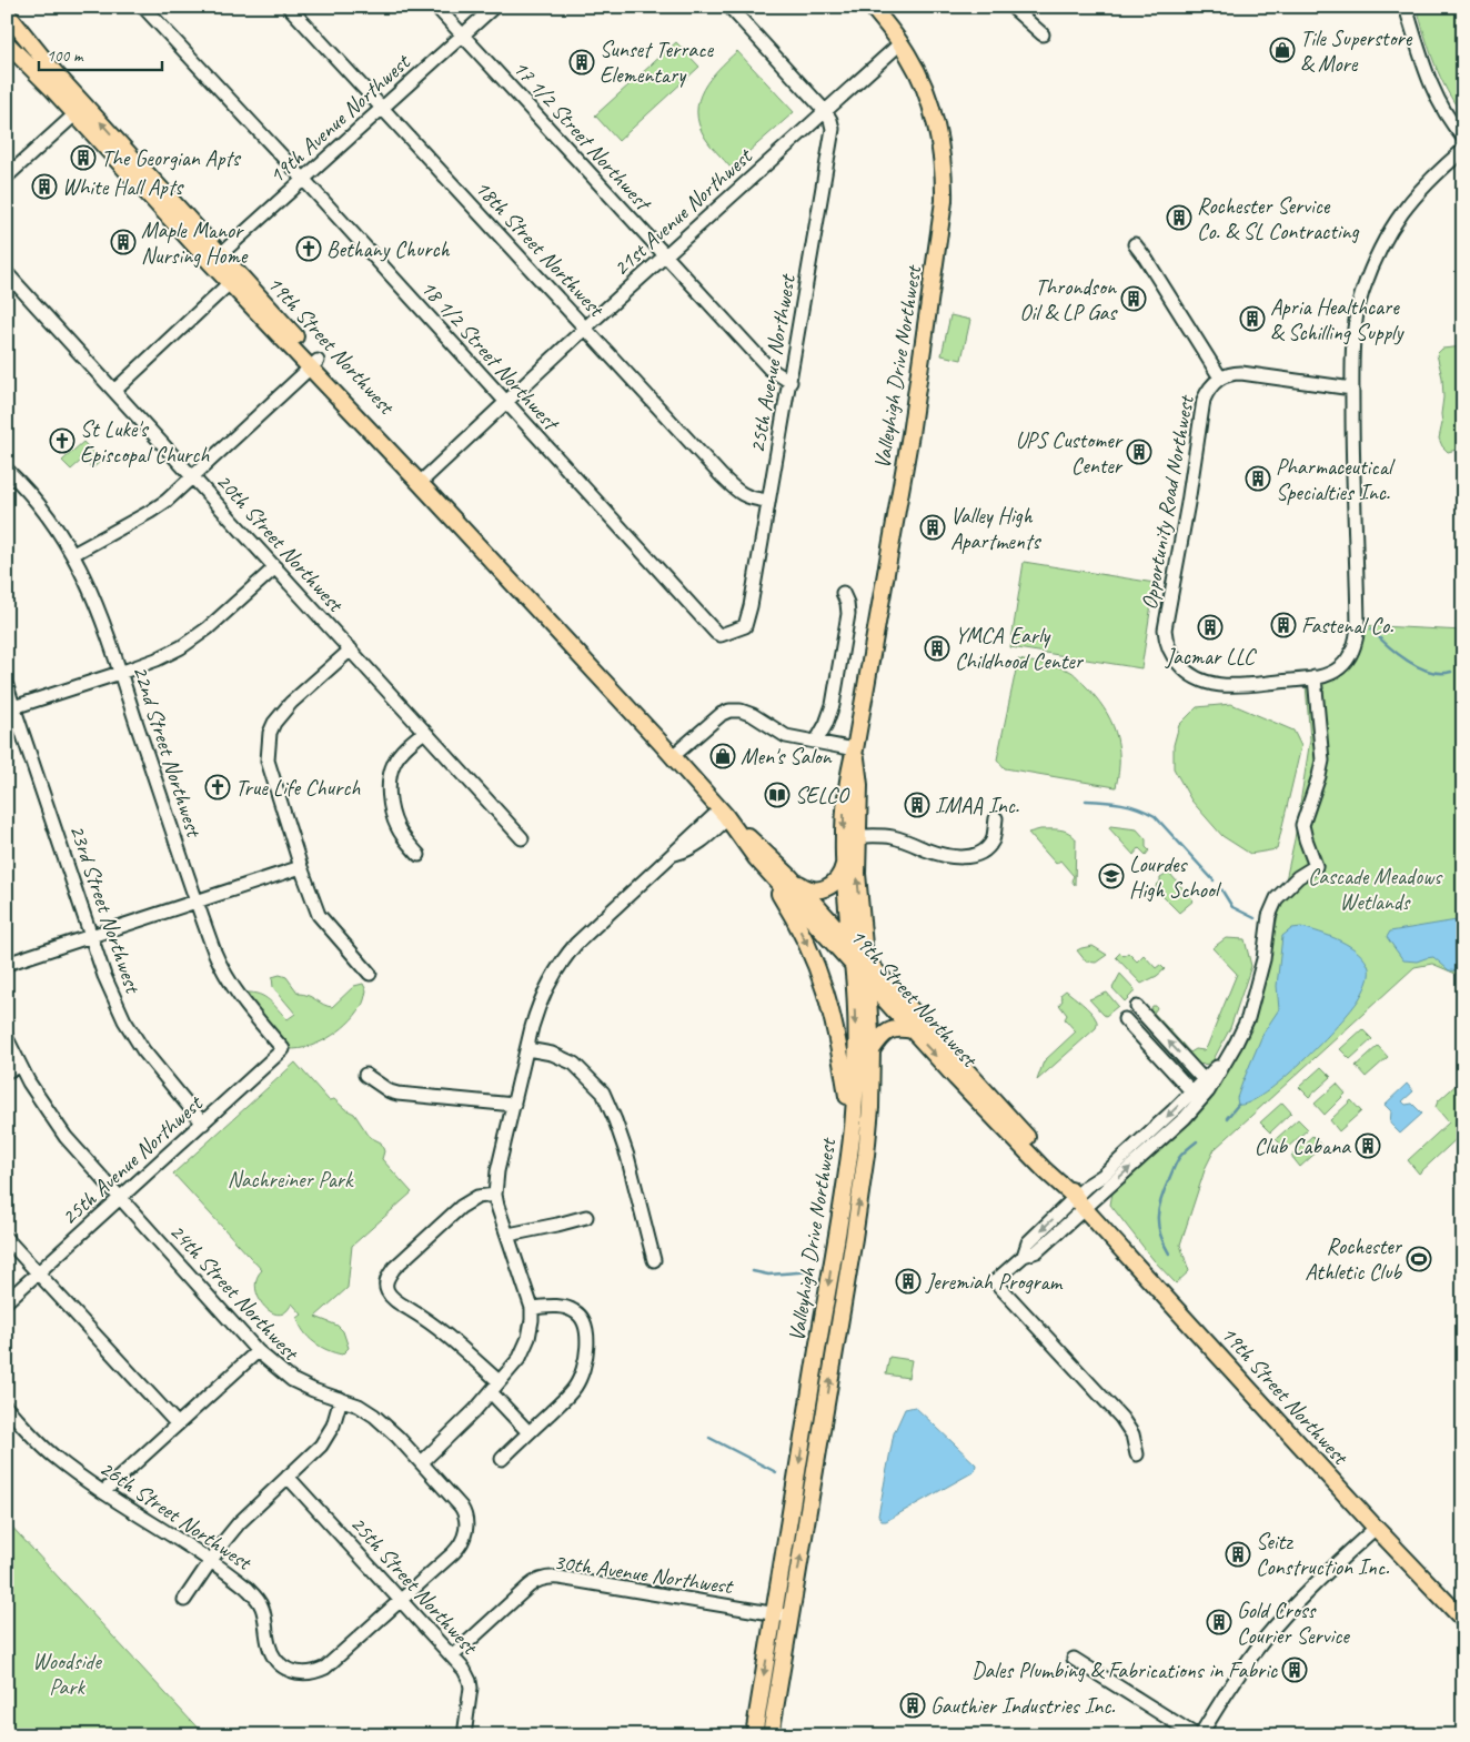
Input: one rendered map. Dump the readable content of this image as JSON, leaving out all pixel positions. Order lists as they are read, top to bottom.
{
  "streets": {
    "main road": ["19th Street Northwest", "Valleyhigh Drive Northwest"],
    "street": [
      "19th Avenue Northwest",
      "17 1/2 Street Northwest",
      "21st Avenue Northwest",
      "18th Street Northwest",
      "18 1/2 Street Northwest",
      "25th Avenue Northwest",
      "Opportunity Road Northwest",
      "20th Street Northwest",
      "22nd Street Northwest",
      "23rd Street Northwest",
      "24th Street Northwest",
      "26th Street Northwest",
      "30th Avenue Northwest",
      "25th Street Northwest"
    ]
  },
  "crossings": [
    ["19th Avenue Northwest", "17 1/2 Street Northwest"],
    ["19th Avenue Northwest", "18th Street Northwest"],
    ["19th Avenue Northwest", "19th Street Northwest"],
    ["19th Avenue Northwest", "18 1/2 Street Northwest"],
    ["17 1/2 Street Northwest", "21st Avenue Northwest"],
    ["17 1/2 Street Northwest", "25th Avenue Northwest"],
    ["21st Avenue Northwest", "18th Street Northwest"],
    ["21st Avenue Northwest", "19th Street Northwest"],
    ["21st Avenue Northwest", "18 1/2 Street Northwest"],
    ["21st Avenue Northwest", "25th Avenue Northwest"],
    ["21st Avenue Northwest", "Valleyhigh Drive Northwest"],
    ["18th Street Northwest", "25th Avenue Northwest"],
    ["19th Street Northwest", "Valleyhigh Drive Northwest"],
    ["18 1/2 Street Northwest", "25th Avenue Northwest"],
    ["25th Avenue Northwest", "22nd Street Northwest"],
    ["25th Avenue Northwest", "23rd Street Northwest"],
    ["25th Avenue Northwest", "24th Street Northwest"],
    ["Valleyhigh Drive Northwest", "30th Avenue Northwest"],
    ["24th Street Northwest", "26th Street Northwest"],
    ["24th Street Northwest", "25th Street Northwest"],
    ["26th Street Northwest", "25th Street Northwest"],
    ["30th Avenue Northwest", "25th Street Northwest"]
  ],
  "parks": ["Cascade Meadows Wetlands", "Nachreiner Park", "Woodside Park"],
  "places": {
    "shop": ["Tile Superstore & More", "Men's Salon"],
    "building": [
      "Sunset Terrace Elementary",
      "The Georgian Apts",
      "White Hall Apts",
      "Rochester Service Co. & SL Contracting",
      "Maple Manor Nursing Home",
      "Throndson Oil & LP Gas",
      "Apria Healthcare & Schilling Supply",
      "UPS Customer Center",
      "Pharmaceutical Specialties Inc.",
      "Valley High Apartments",
      "Fastenal Co.",
      "Jacmar LLC",
      "YMCA Early Childhood Center",
      "IMAA Inc.",
      "Club Cabana",
      "Jeremiah Program",
      "Seitz Construction Inc.",
      "Gold Cross Courier Service",
      "Dales Plumbing & Fabrications in Fabric",
      "Gauthier Industries Inc."
    ],
    "church": ["Bethany Church", "St Luke's Episcopal Church", "True Life Church"],
    "library": ["SELCO"],
    "school or university": ["Lourdes High School"],
    "sports": ["Rochester Athletic Club"]
  },
  "scale_bar": "100 m"
}
